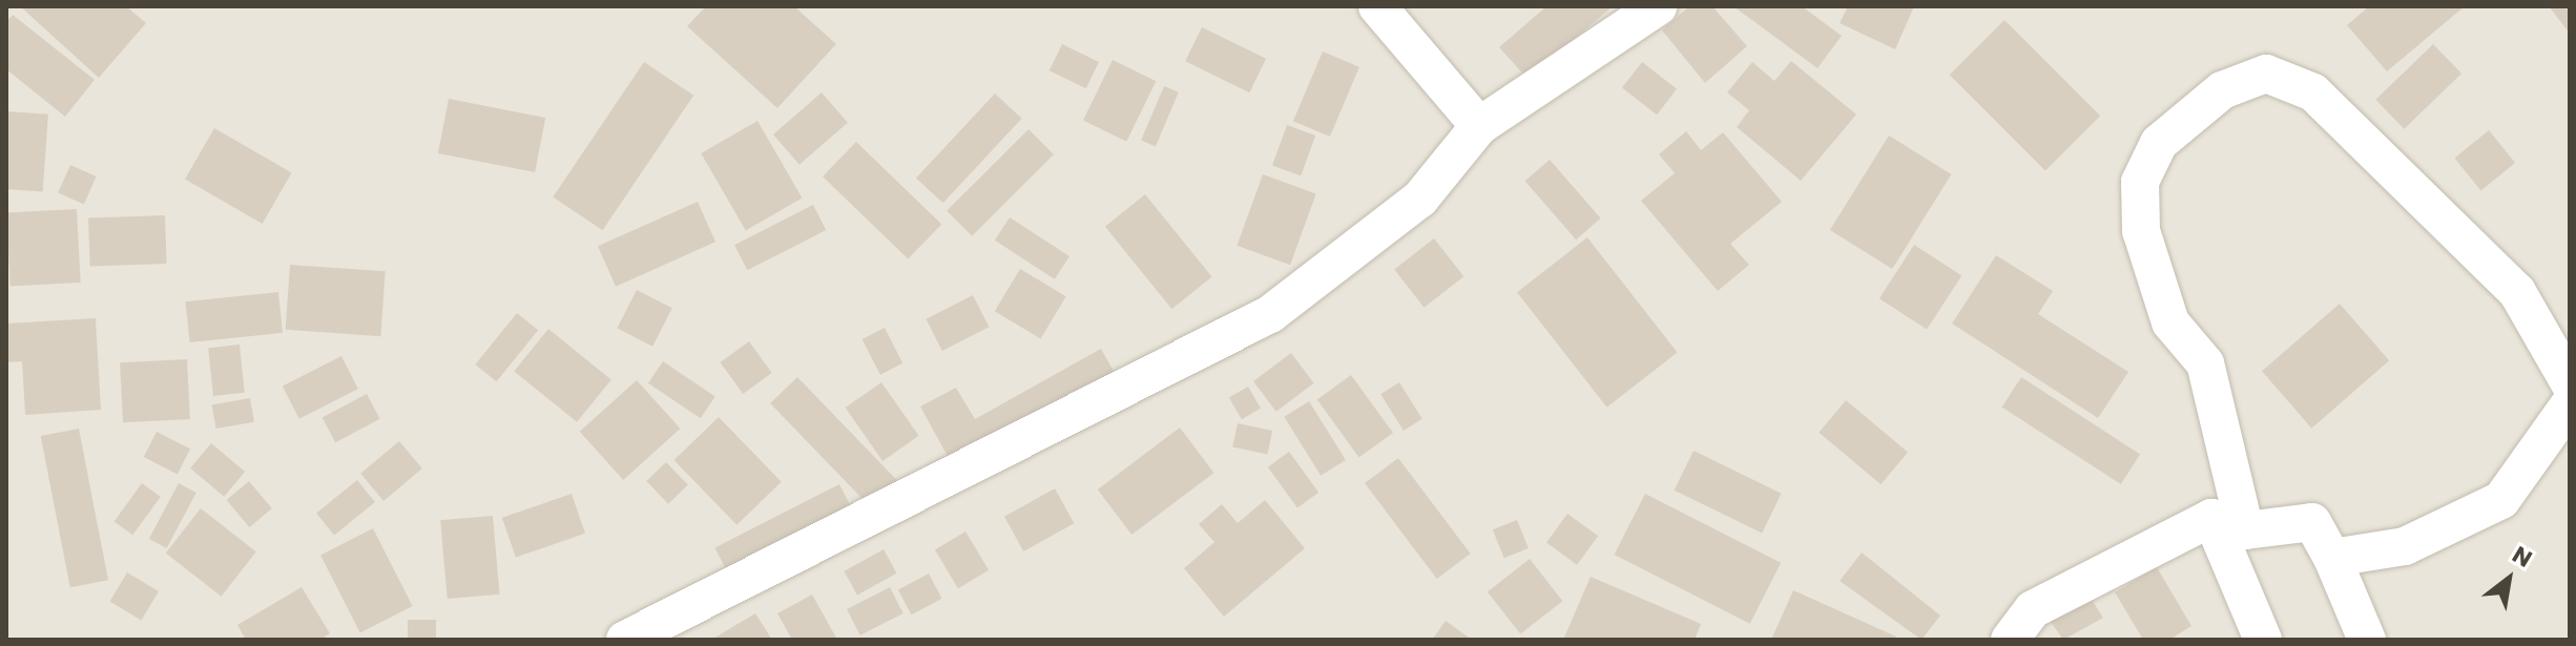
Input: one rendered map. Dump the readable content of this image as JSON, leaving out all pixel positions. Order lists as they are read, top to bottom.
{
  "north": "top right"
}
